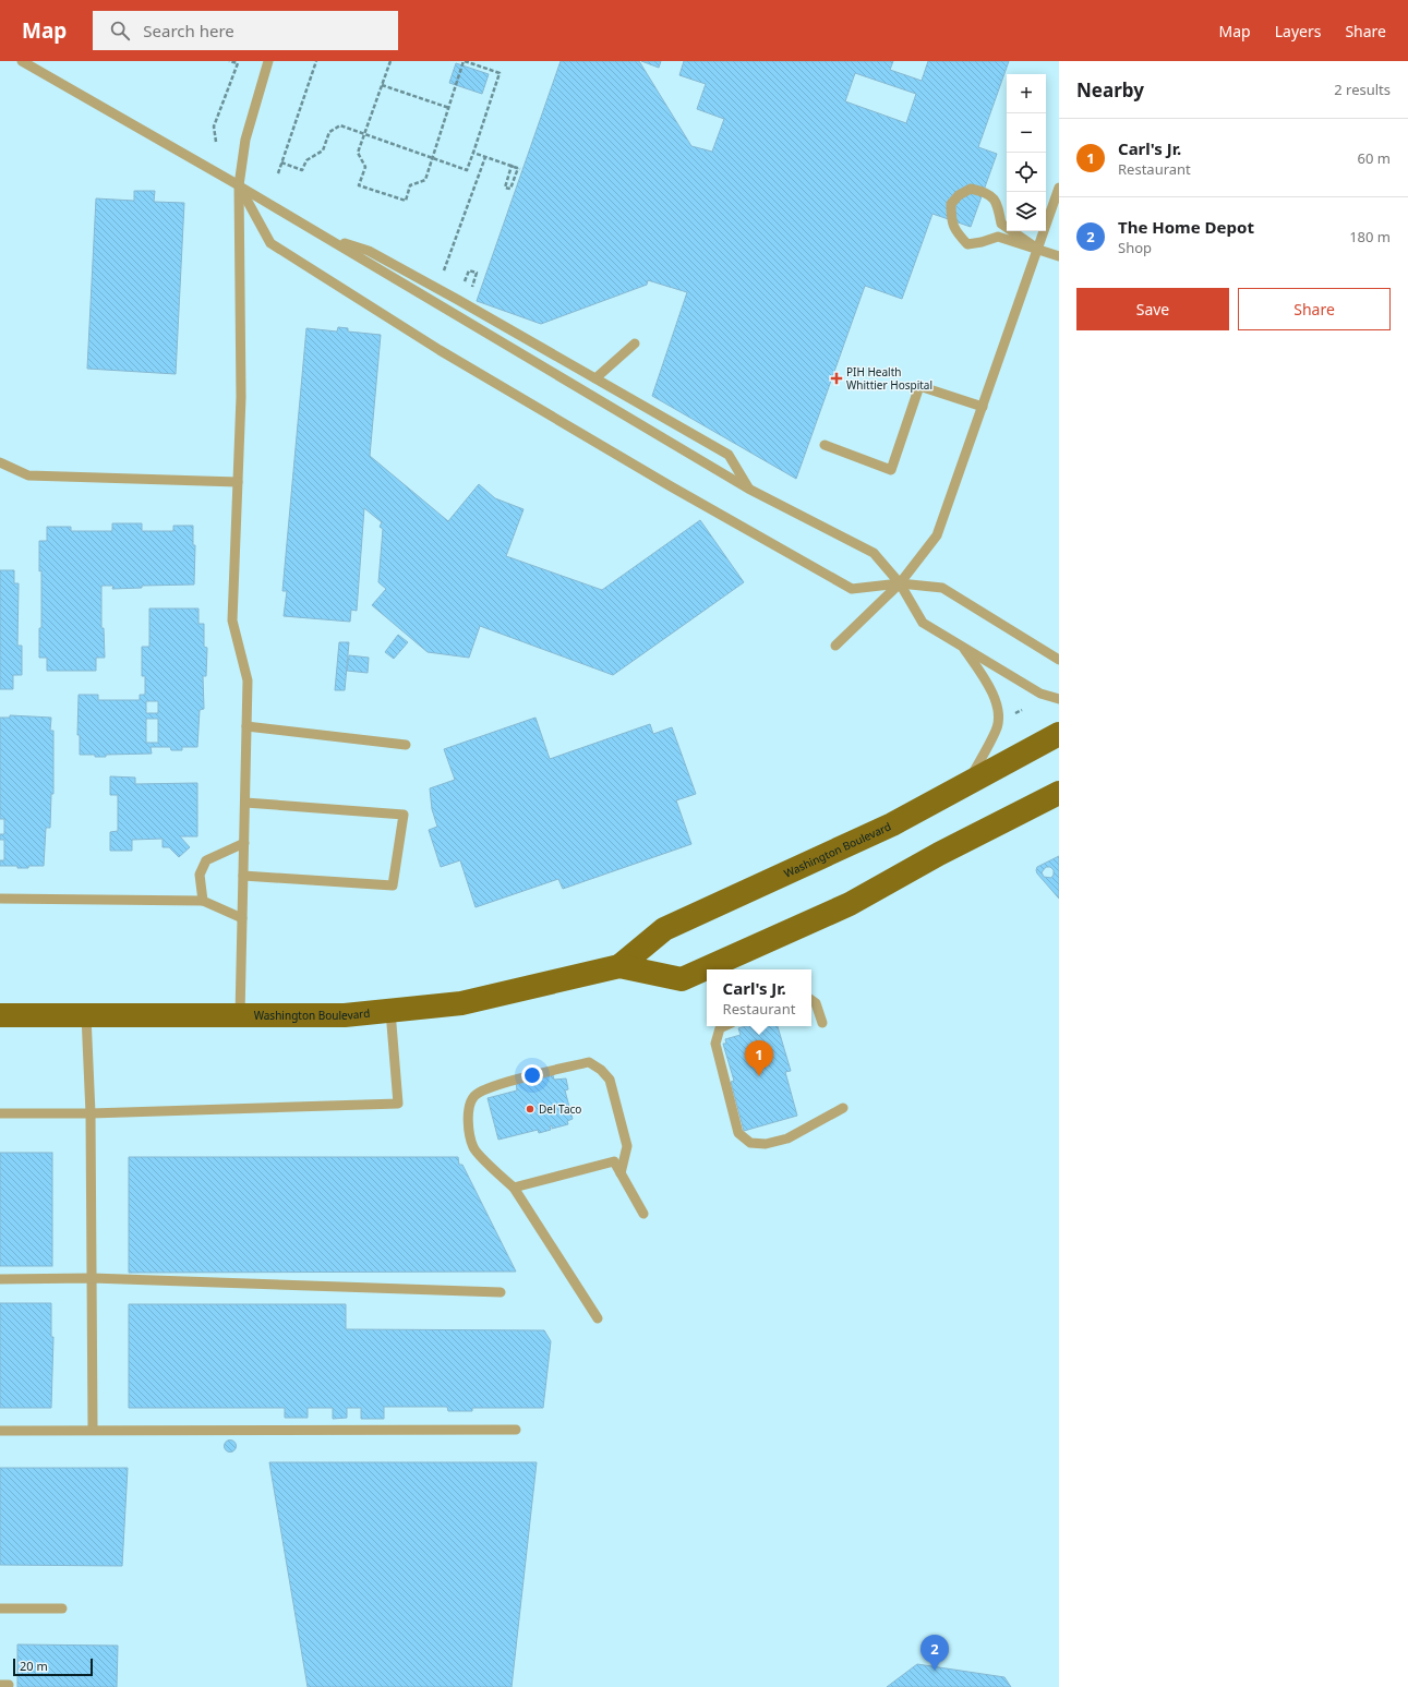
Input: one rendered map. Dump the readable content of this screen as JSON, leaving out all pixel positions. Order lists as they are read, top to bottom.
{
  "streets": {
    "main road": ["Washington Boulevard"]
  },
  "places": {
    "health": ["PIH Health Whittier Hospital"],
    "other": ["Del Taco"]
  },
  "scale_bar": "20 m",
  "page": {
    "header": "Map",
    "search": "Search here",
    "nav": ["Map", "Layers", "Share"],
    "heading": ["Nearby", "2 results"],
    "map_buttons": ["+", "−"],
    "list": [
      {
        "mark": "1",
        "name": "Carl's Jr.",
        "note": "Restaurant",
        "value": "60 m"
      },
      {
        "mark": "2",
        "name": "The Home Depot",
        "note": "Shop",
        "value": "180 m"
      }
    ],
    "buttons": ["Save", "Share"],
    "popup": ["Carl's Jr.", "Restaurant"],
    "pins": ["1", "2"],
    "scale": "20 m"
  }
}
